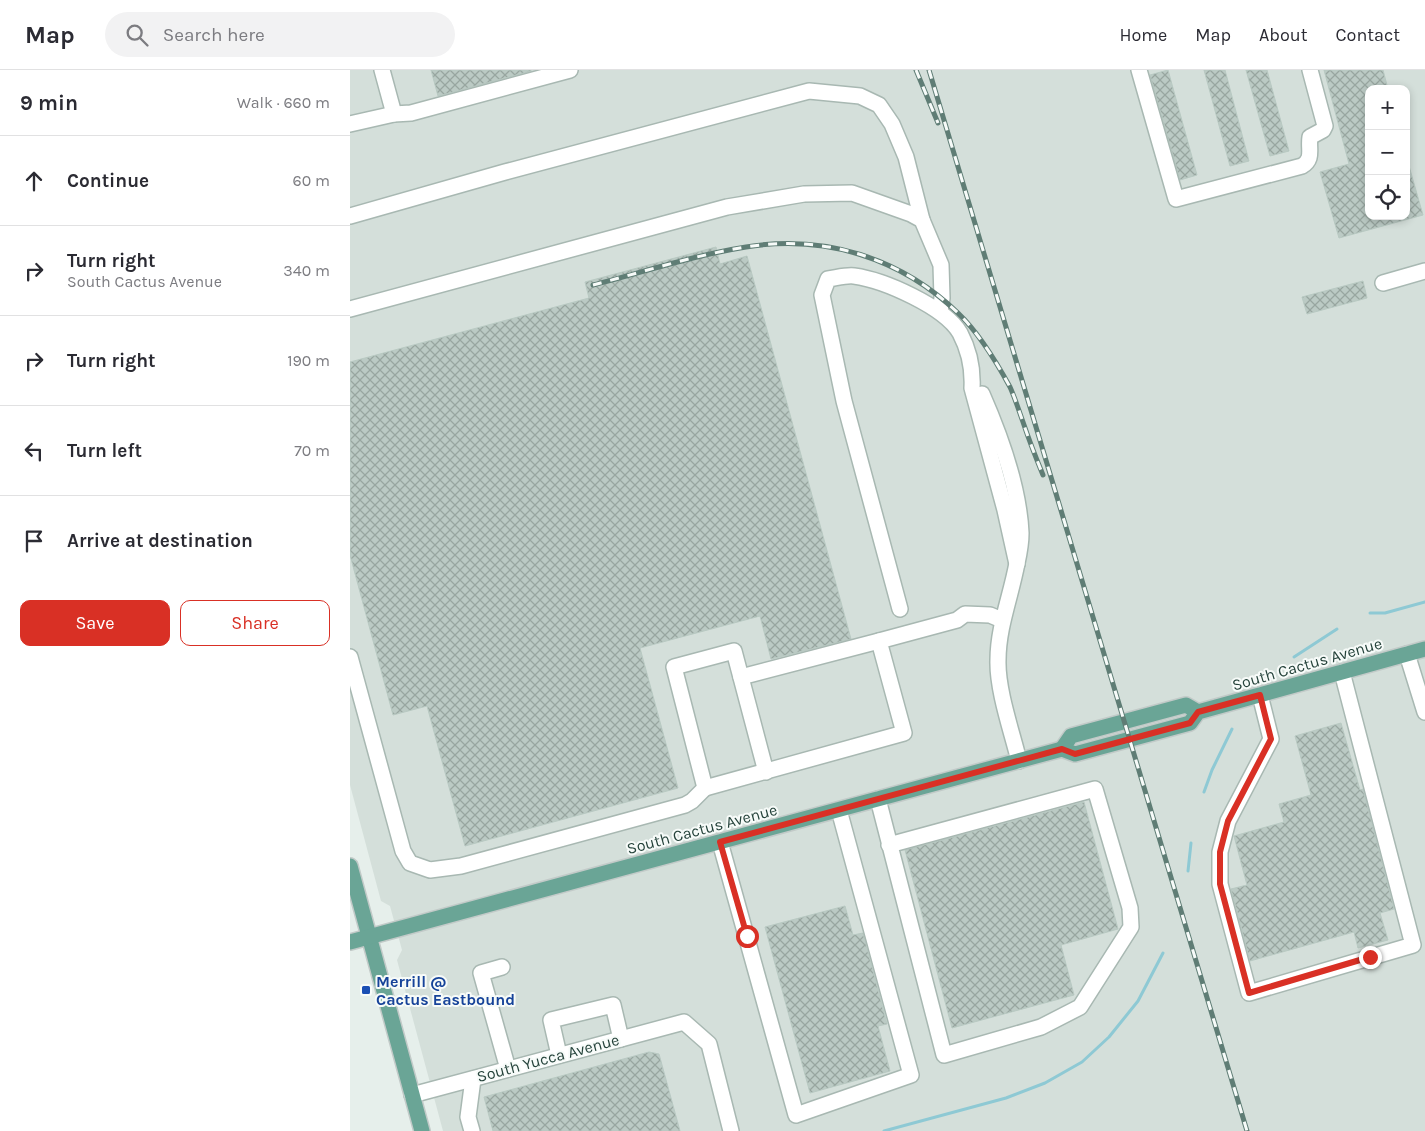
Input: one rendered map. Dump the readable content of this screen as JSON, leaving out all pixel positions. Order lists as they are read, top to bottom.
{
  "streets": {
    "main road": ["South Cactus Avenue"],
    "street": ["South Yucca Avenue"]
  },
  "places": {
    "transit": ["Merrill @ Cactus Eastbound"]
  },
  "page": {
    "header": "Map",
    "search": "Search here",
    "nav": [
      "Home",
      "Map",
      "About",
      "Contact"
    ],
    "heading": ["9 min", "Walk · 660 m"],
    "map_buttons": ["+", "−"],
    "list": [
      ["Continue", "60 m"],
      ["Turn right", "South Cactus Avenue", "340 m"],
      ["Turn right", "190 m"],
      ["Turn left", "70 m"],
      "Arrive at destination"
    ],
    "buttons": ["Save", "Share"]
  }
}
